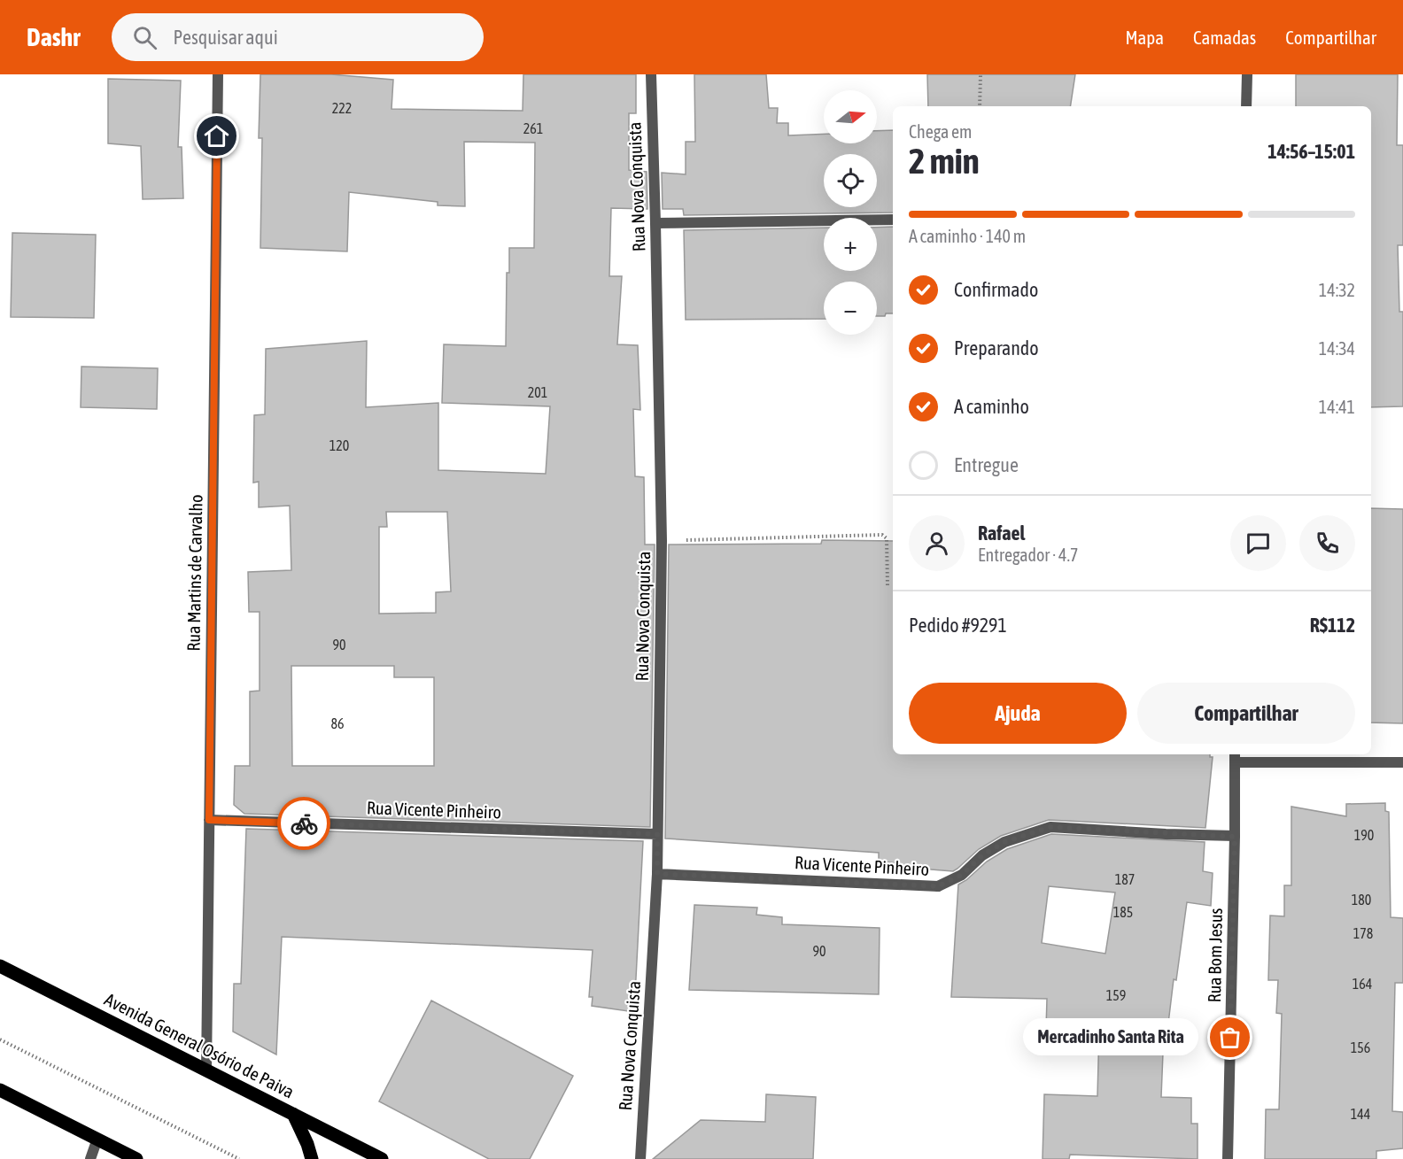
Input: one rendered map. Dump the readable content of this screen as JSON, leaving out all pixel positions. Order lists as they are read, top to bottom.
{
  "streets": {
    "main road": ["Avenida General Osório de Paiva"],
    "street": [
      "Rua Nova Conquista",
      "Rua Martins de Carvalho",
      "Rua Vicente Pinheiro",
      "Rua Bom Jesus"
    ]
  },
  "crossings": [
    ["Rua Nova Conquista", "Rua Vicente Pinheiro"],
    ["Rua Martins de Carvalho", "Rua Vicente Pinheiro"],
    ["Rua Martins de Carvalho", "Avenida General Osório de Paiva"],
    ["Rua Vicente Pinheiro", "Rua Bom Jesus"]
  ],
  "places": ["Mercadinho Santa Rita"],
  "house_numbers": [
    "222",
    "261",
    "201",
    "120",
    "90",
    "86",
    "190",
    "187",
    "180",
    "185",
    "178",
    "90",
    "164",
    "159",
    "156",
    "144"
  ],
  "north": "right",
  "page": {
    "header": "Dashr",
    "search": "Pesquisar aqui",
    "nav": ["Mapa", "Camadas", "Compartilhar"],
    "map_buttons": ["+", "−"],
    "heading": ["2 min", "Chega em", "14:56–15:01"],
    "panel": [
      "Rafael",
      "Entregador · 4.7",
      "Pedido #9291",
      "R$112"
    ],
    "bar": "A caminho · 140 m",
    "list": [
      ["Confirmado", "14:32"],
      ["Preparando", "14:34"],
      ["A caminho", "14:41"],
      "Entregue"
    ],
    "buttons": ["Ajuda", "Compartilhar"],
    "bubble": "Mercadinho Santa Rita"
  }
}
